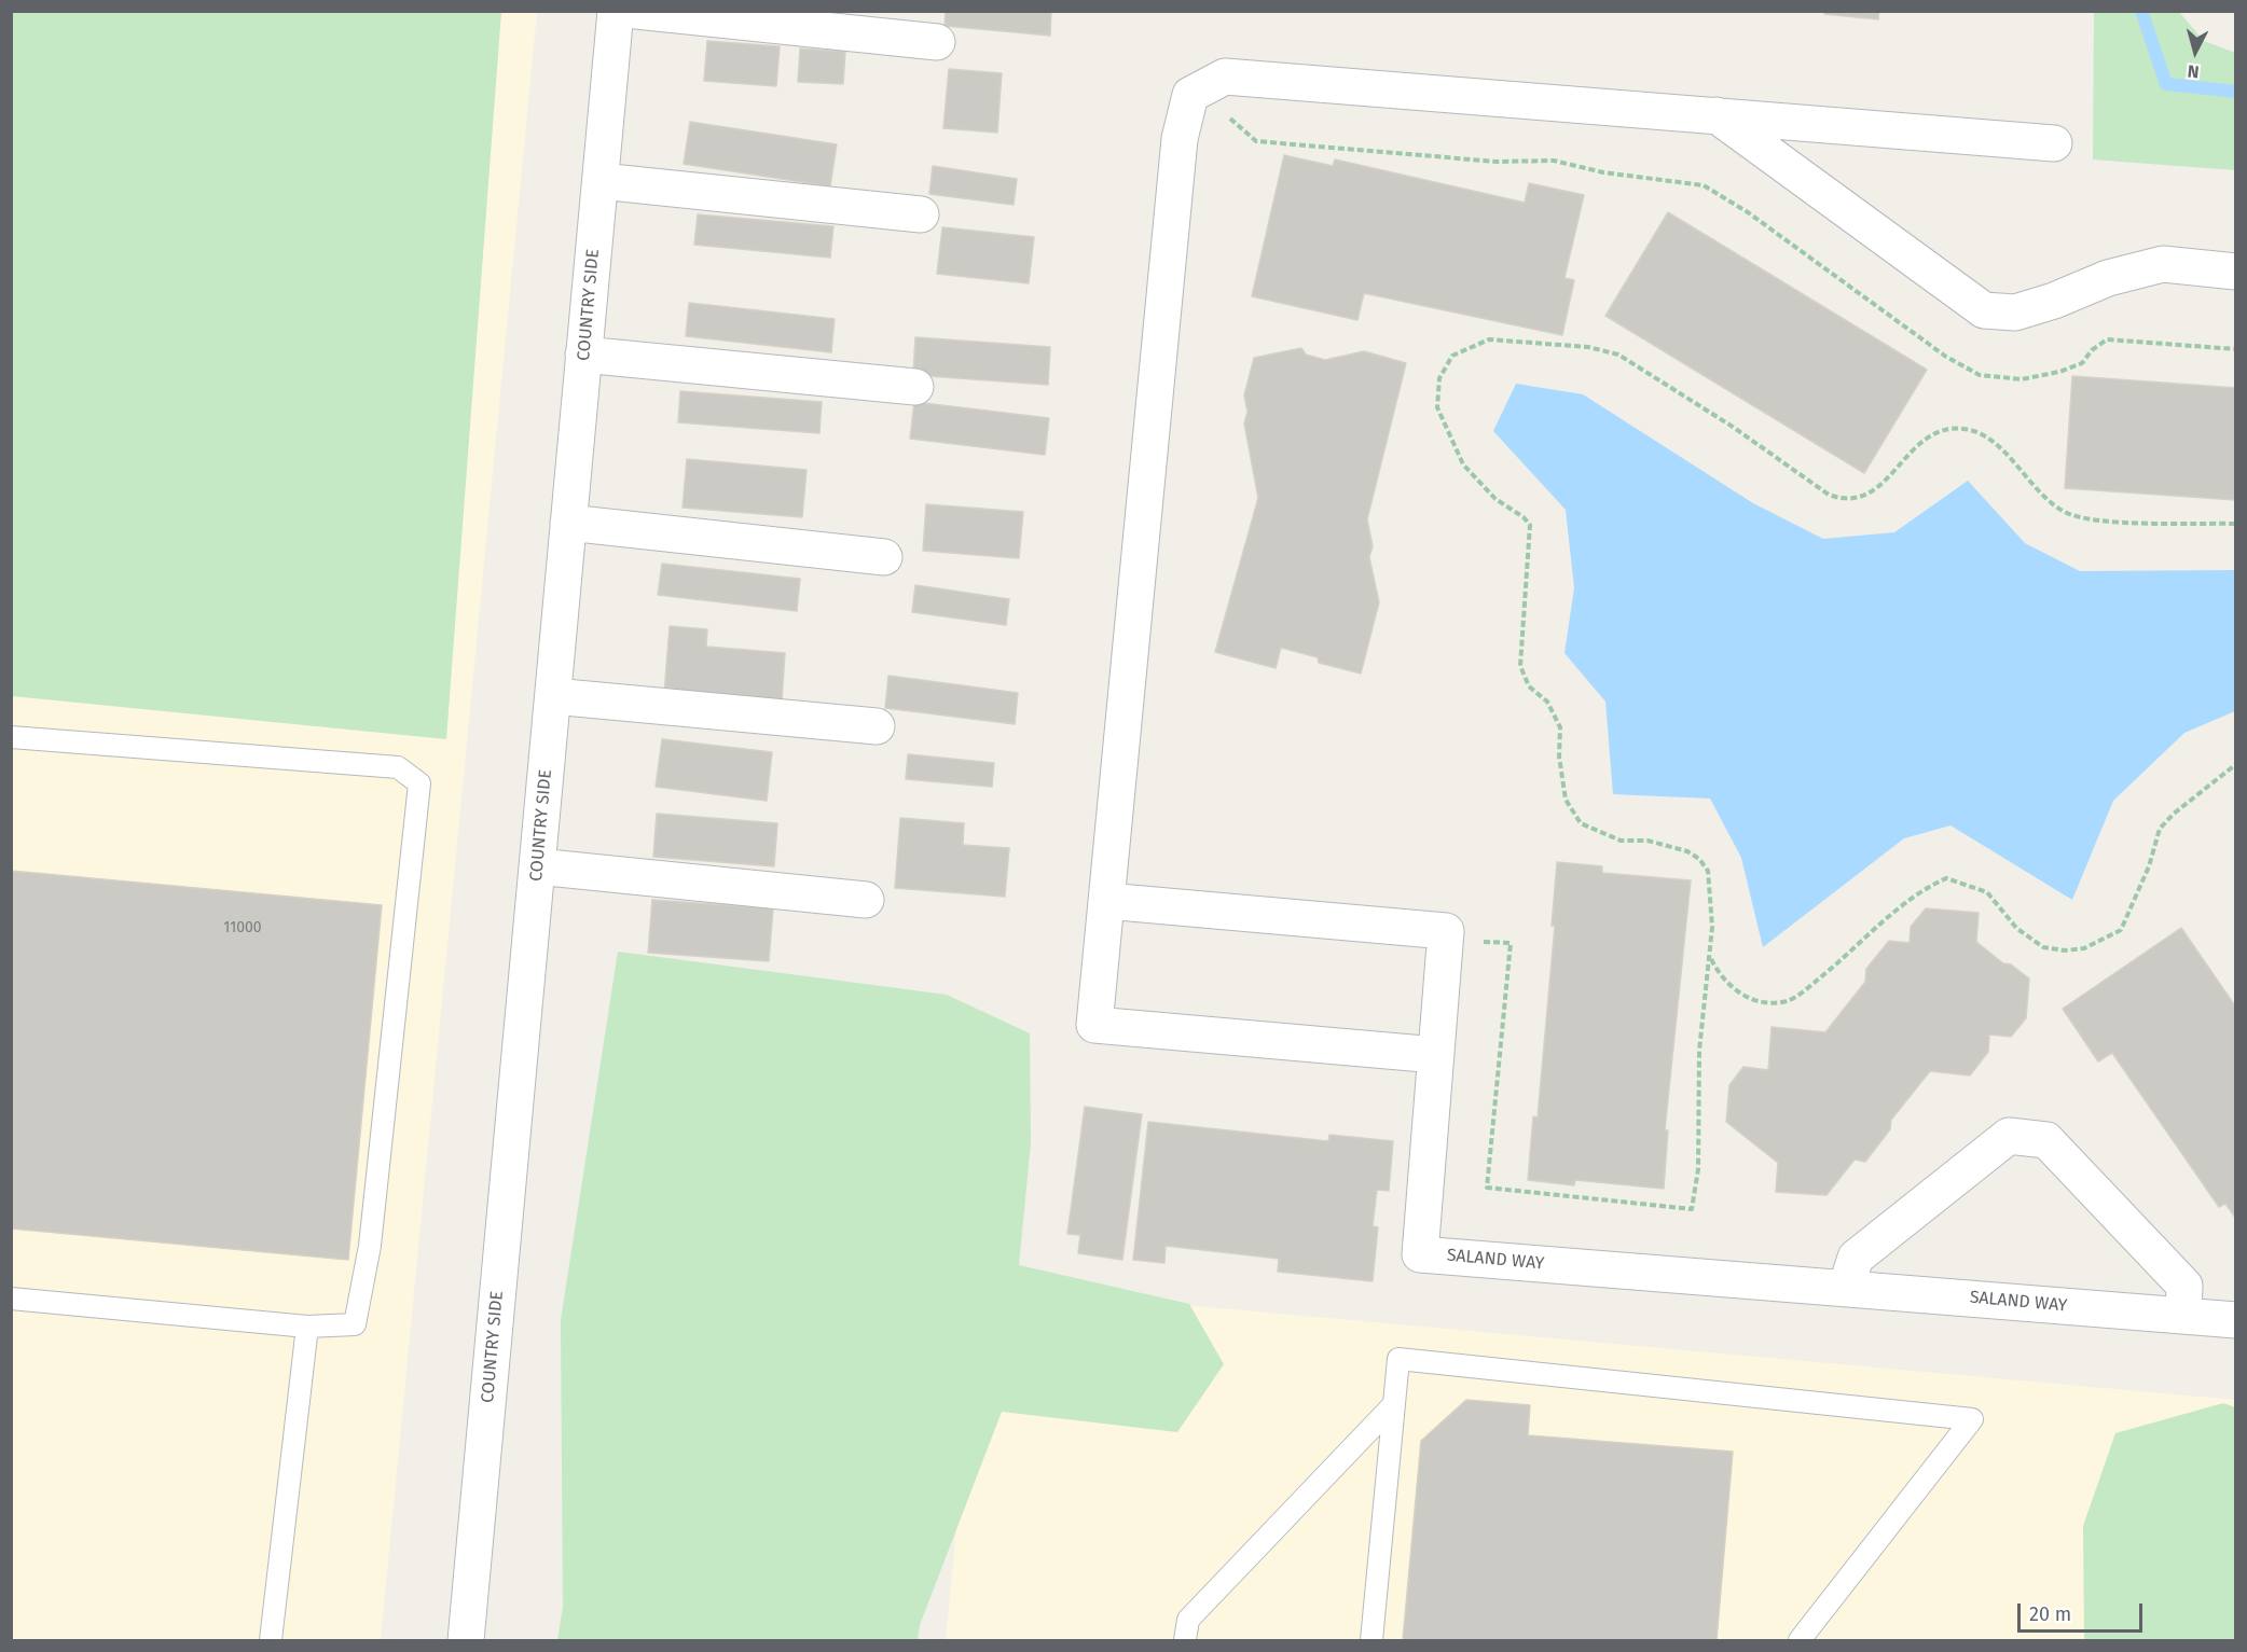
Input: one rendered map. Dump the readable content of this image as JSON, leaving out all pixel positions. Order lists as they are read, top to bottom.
{
  "streets": {
    "street": ["COUNTRY SIDE", "SALAND WAY"]
  },
  "house_numbers": ["11000"],
  "scale_bar": "20 m",
  "north": "bottom"
}
